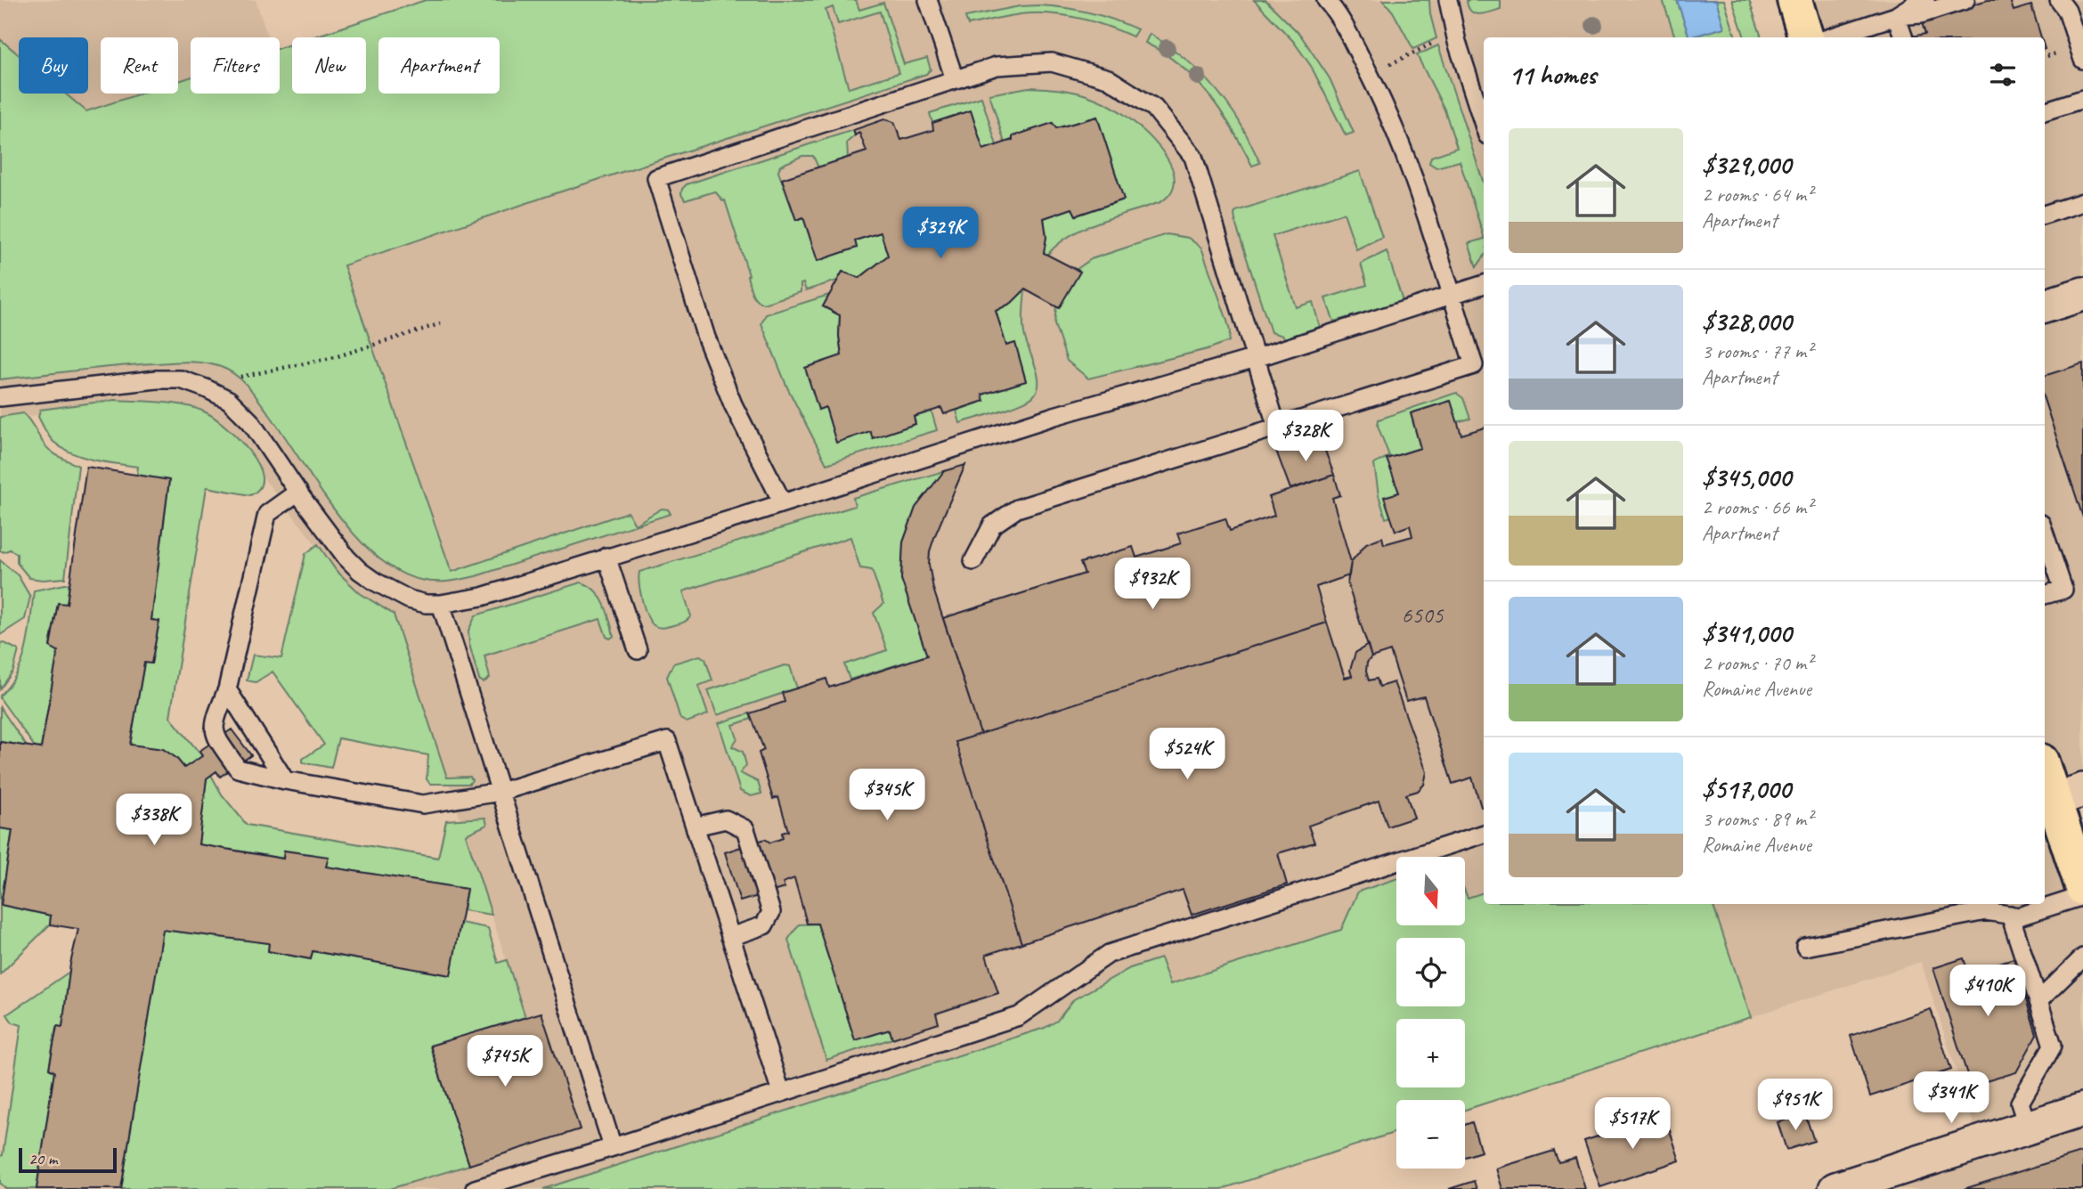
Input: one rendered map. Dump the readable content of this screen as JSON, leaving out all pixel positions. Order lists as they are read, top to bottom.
{
  "house_numbers": ["6505"],
  "scale_bar": "20 m",
  "north": "bottom",
  "page": {
    "chip": [
      "Buy",
      "Rent",
      "Filters",
      "New",
      "Apartment"
    ],
    "heading": "11 homes",
    "list": [
      {
        "name": "$329,000",
        "note": "2 rooms · 64 m² · Apartment"
      },
      {
        "name": "$328,000",
        "note": "3 rooms · 77 m² · Apartment"
      },
      {
        "name": "$345,000",
        "note": "2 rooms · 66 m² · Apartment"
      },
      {
        "name": "$341,000",
        "note": "2 rooms · 70 m² · Romaine Avenue"
      },
      {
        "name": "$517,000",
        "note": "3 rooms · 89 m² · Romaine Avenue"
      }
    ],
    "price": [
      "$329K",
      "$328K",
      "$932K",
      "$524K",
      "$345K",
      "$338K",
      "$410K",
      "$745K",
      "$341K",
      "$951K",
      "$517K"
    ],
    "map_buttons": ["+", "−"],
    "scale": "20 m"
  }
}
